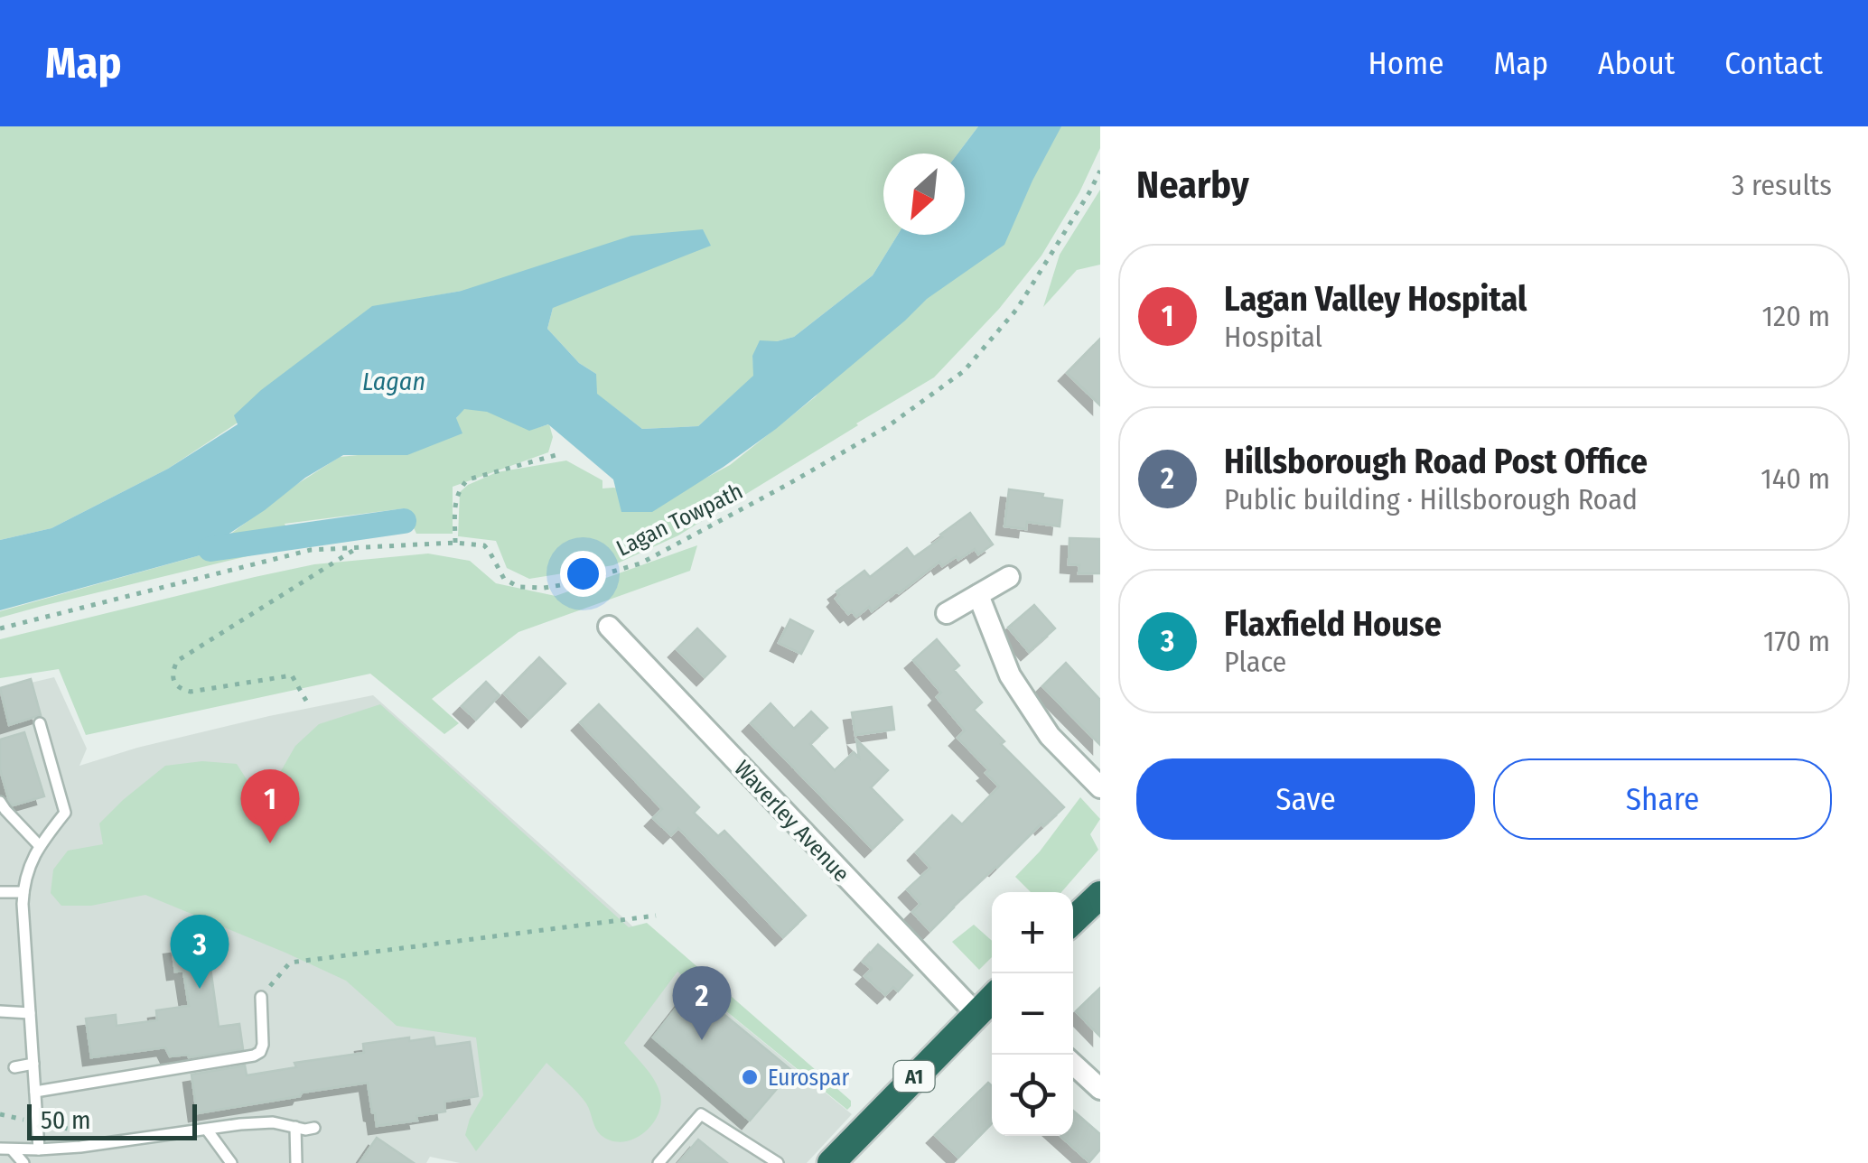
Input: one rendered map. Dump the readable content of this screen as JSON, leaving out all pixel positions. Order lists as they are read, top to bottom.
{
  "streets": {
    "highway": ["A1"],
    "street": ["Waverley Avenue"],
    "path": ["Lagan Towpath"]
  },
  "crossings": [
    ["Waverley Avenue", "A1"]
  ],
  "water": ["Lagan"],
  "places": ["Eurospar"],
  "scale_bar": "50 m",
  "north": "bottom left",
  "page": {
    "header": "Map",
    "nav": [
      "Home",
      "Map",
      "About",
      "Contact"
    ],
    "heading": ["Nearby", "3 results"],
    "list": [
      {
        "mark": "1",
        "name": "Lagan Valley Hospital",
        "note": "Hospital",
        "value": "120 m"
      },
      {
        "mark": "2",
        "name": "Hillsborough Road Post Office",
        "note": "Public building · Hillsborough Road",
        "value": "140 m"
      },
      {
        "mark": "3",
        "name": "Flaxfield House",
        "note": "Place",
        "value": "170 m"
      }
    ],
    "buttons": ["Save", "Share"],
    "pins": ["1", "3", "2"],
    "map_buttons": ["+", "−"],
    "scale": "50 m"
  }
}
